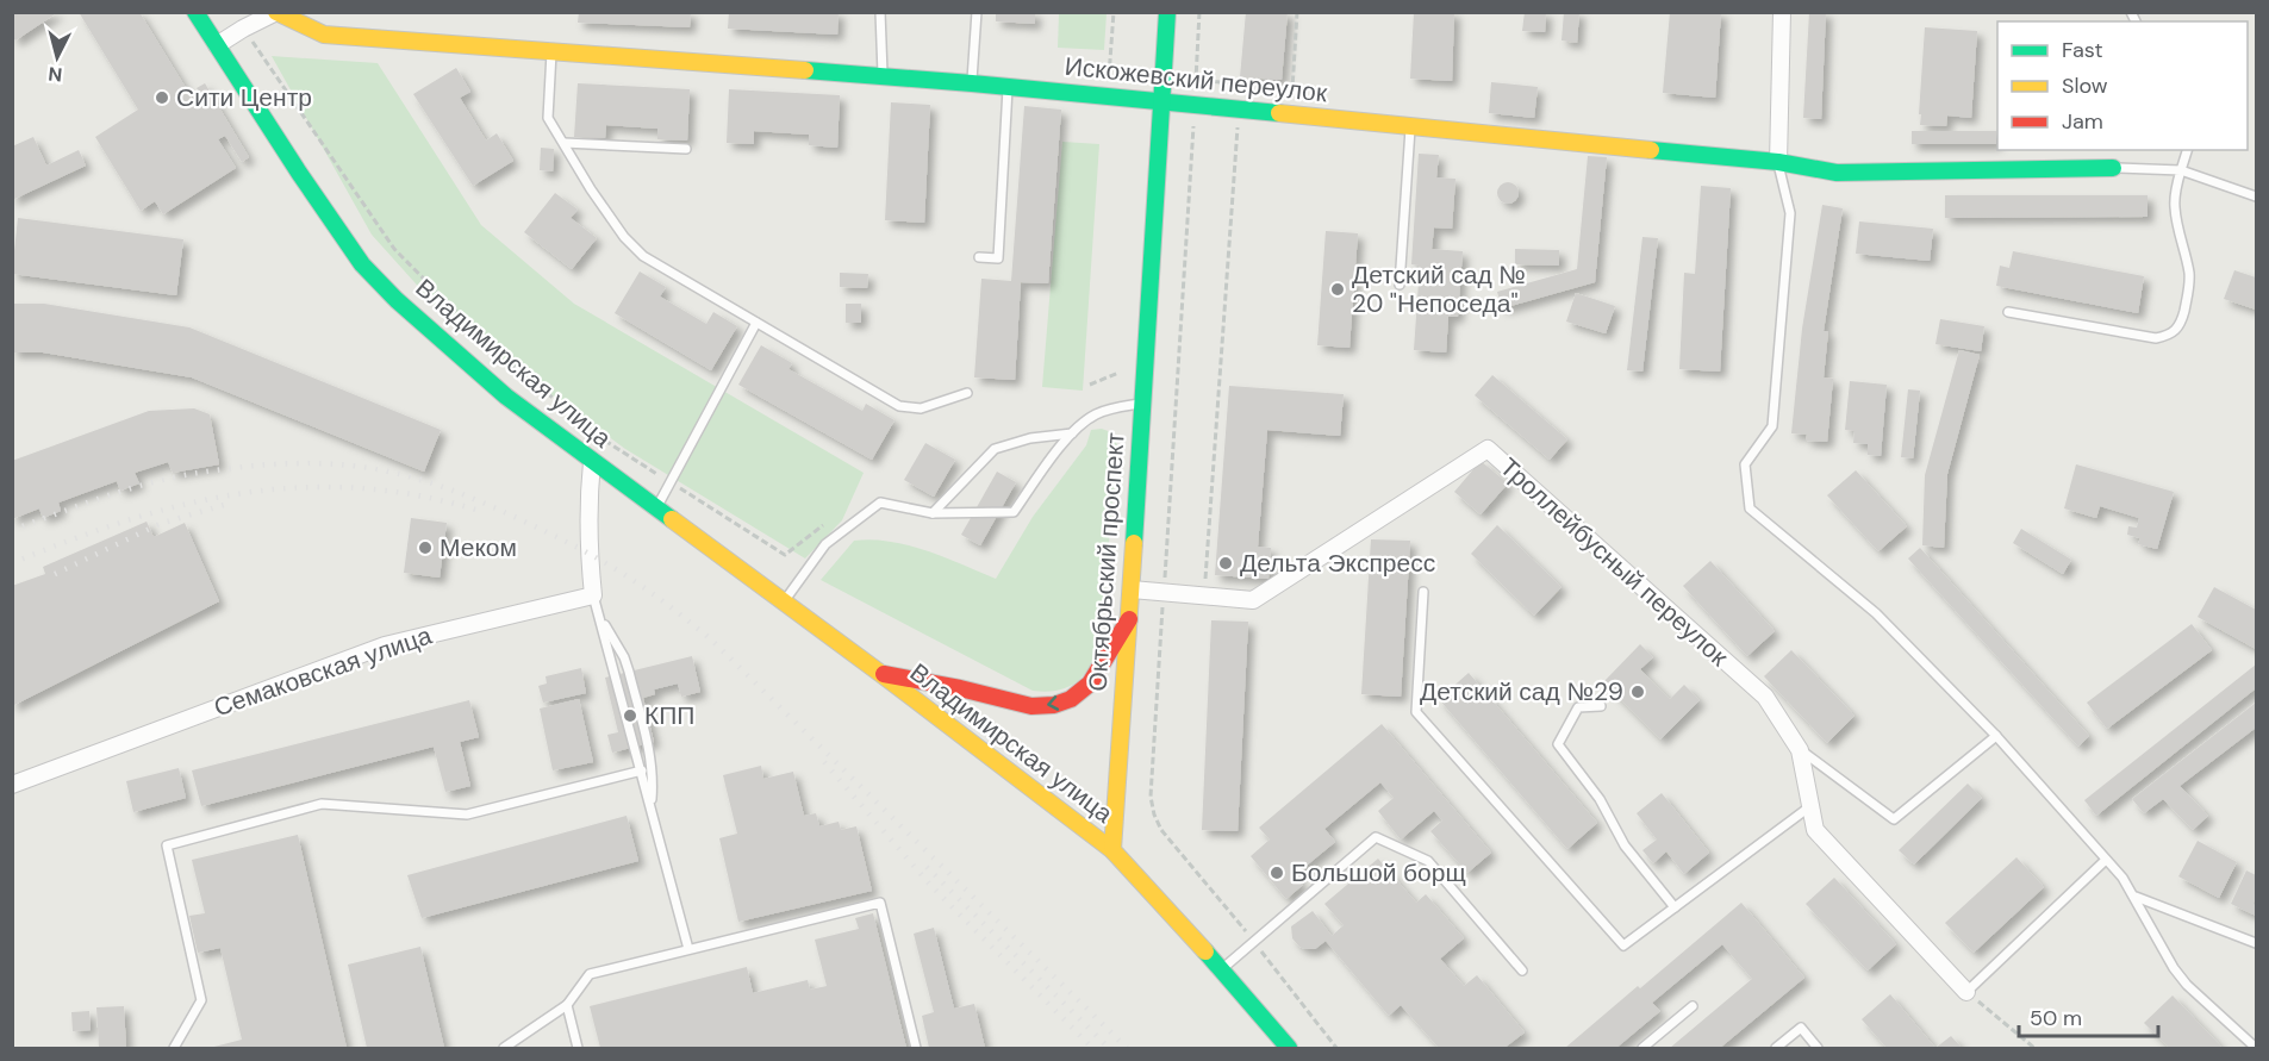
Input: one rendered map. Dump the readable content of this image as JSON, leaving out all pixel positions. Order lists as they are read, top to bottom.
{
  "streets": {
    "main road": ["Искожевский переулок", "Владимирская улица", "Октябрьский проспект"],
    "street": ["Троллейбусный переулок", "Семаковская улица"]
  },
  "crossings": [
    ["Искожевский переулок", "Владимирская улица"],
    ["Искожевский переулок", "Октябрьский проспект"],
    ["Владимирская улица", "Октябрьский проспект"],
    ["Октябрьский проспект", "Троллейбусный переулок"]
  ],
  "places": [
    "Сити Центр",
    "Детский сад № 20 \"Непоседа\"",
    "Меком",
    "Дельта Экспресс",
    "Детский сад №29",
    "КПП",
    "Большой борщ"
  ],
  "legend": ["Fast", "Slow", "Jam"],
  "scale_bar": "50 m",
  "north": "bottom"
}
